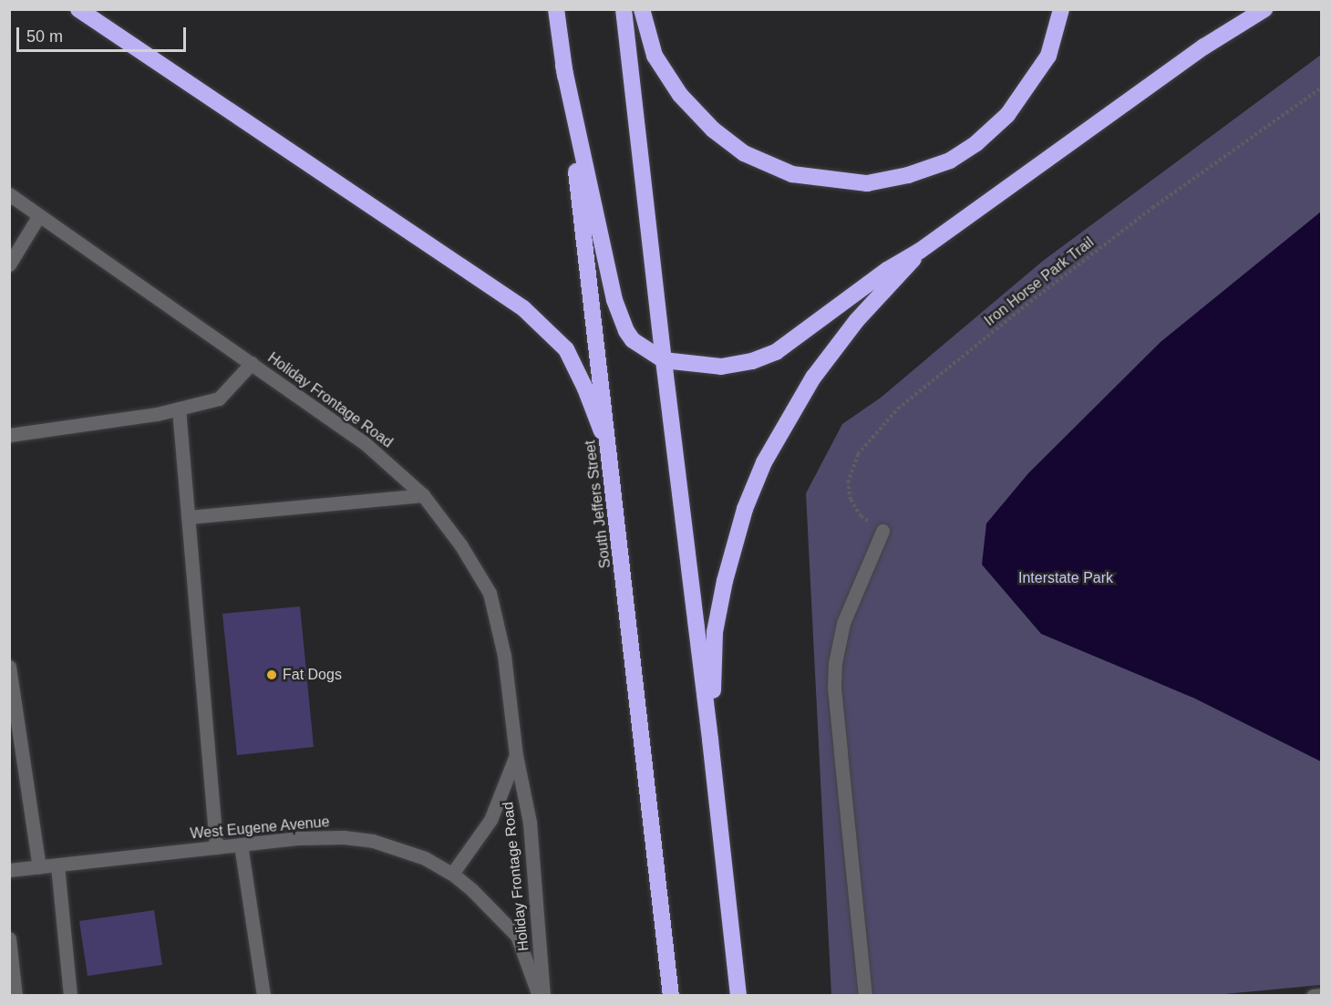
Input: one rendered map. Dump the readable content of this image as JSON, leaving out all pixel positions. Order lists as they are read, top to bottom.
{
  "streets": {
    "highway": ["South Jeffers Street"],
    "street": ["Holiday Frontage Road", "West Eugene Avenue"],
    "path": ["Iron Horse Park Trail"]
  },
  "crossings": [
    ["Holiday Frontage Road", "West Eugene Avenue"]
  ],
  "parks": ["Interstate Park"],
  "places": ["Fat Dogs"],
  "scale_bar": "50 m"
}
